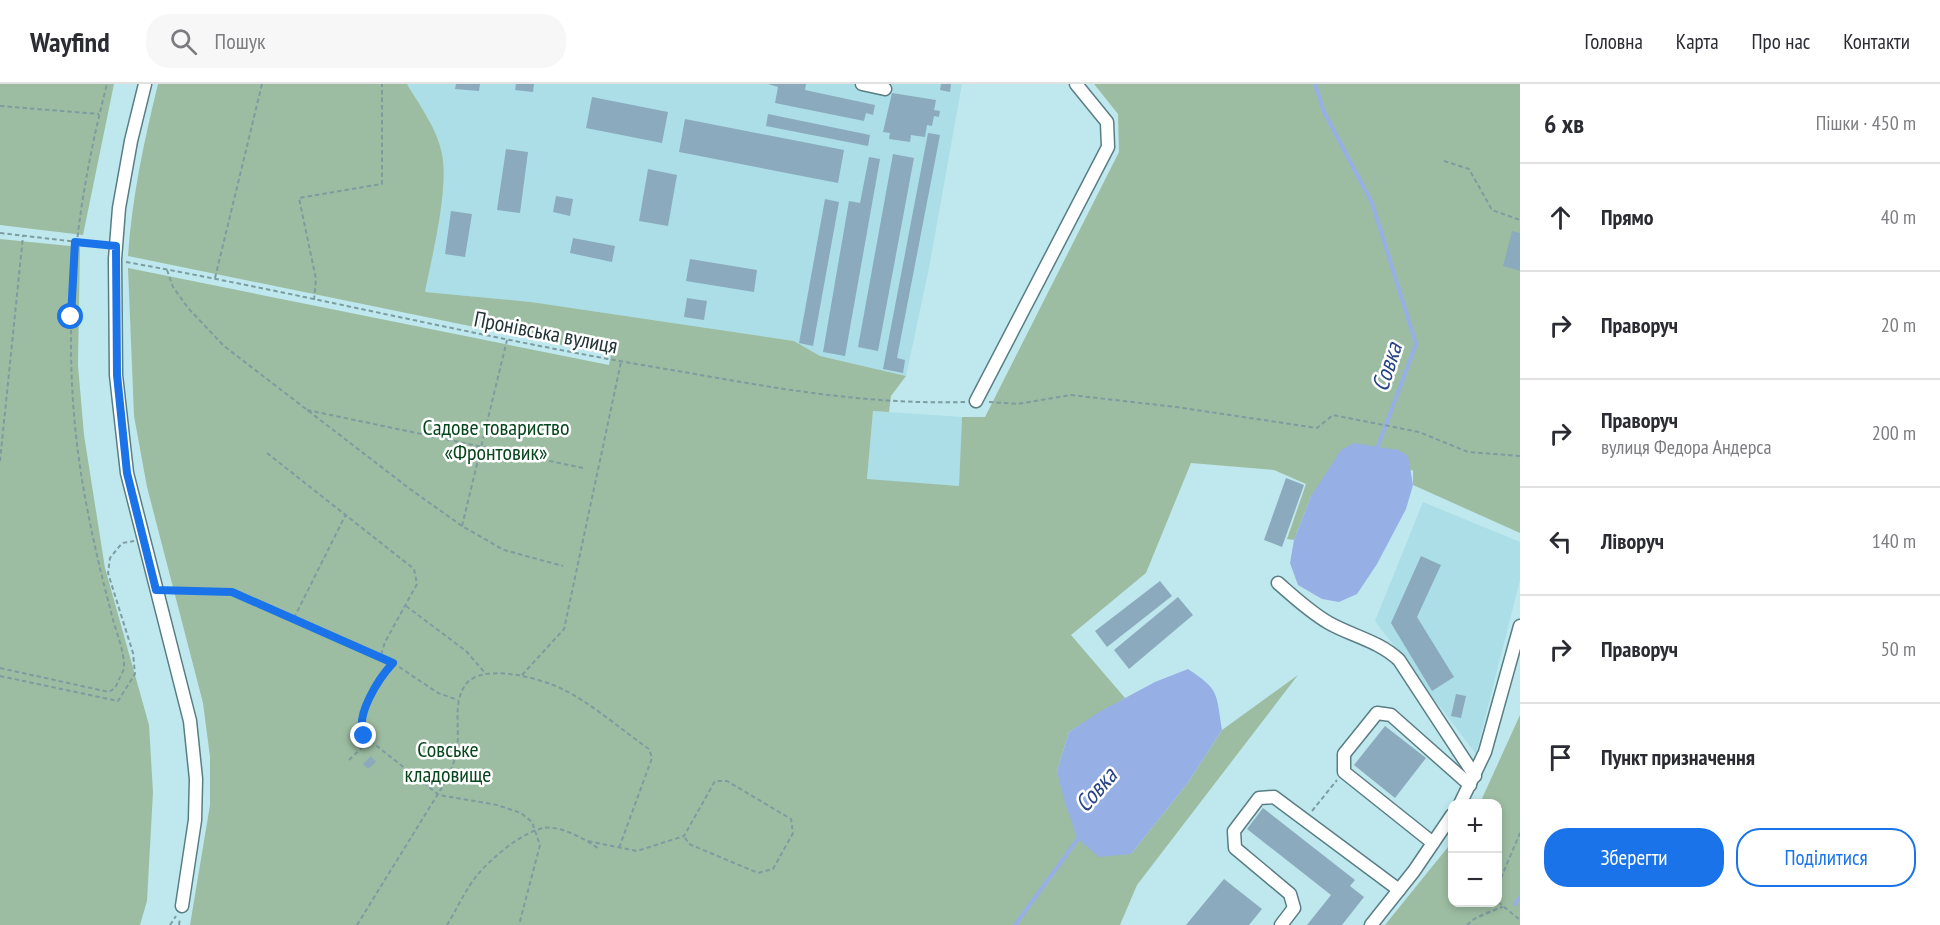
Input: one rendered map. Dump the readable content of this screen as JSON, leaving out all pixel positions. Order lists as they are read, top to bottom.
{
  "streets": {
    "path": ["Пронівська вулиця"]
  },
  "water": ["Совка"],
  "parks": ["Садове товариство «Фронтовик»", "Совське кладовище"],
  "page": {
    "header": "Wayfind",
    "search": "Пошук",
    "nav": [
      "Головна",
      "Карта",
      "Про нас",
      "Контакти"
    ],
    "heading": ["6 хв", "Пішки · 450 m"],
    "list": [
      ["Прямо", "40 m"],
      ["Праворуч", "20 m"],
      ["Праворуч", "вулиця Федора Андерса", "200 m"],
      ["Ліворуч", "140 m"],
      ["Праворуч", "50 m"],
      "Пункт призначення"
    ],
    "map_buttons": ["+", "−"],
    "buttons": ["Зберегти", "Поділитися"]
  }
}
